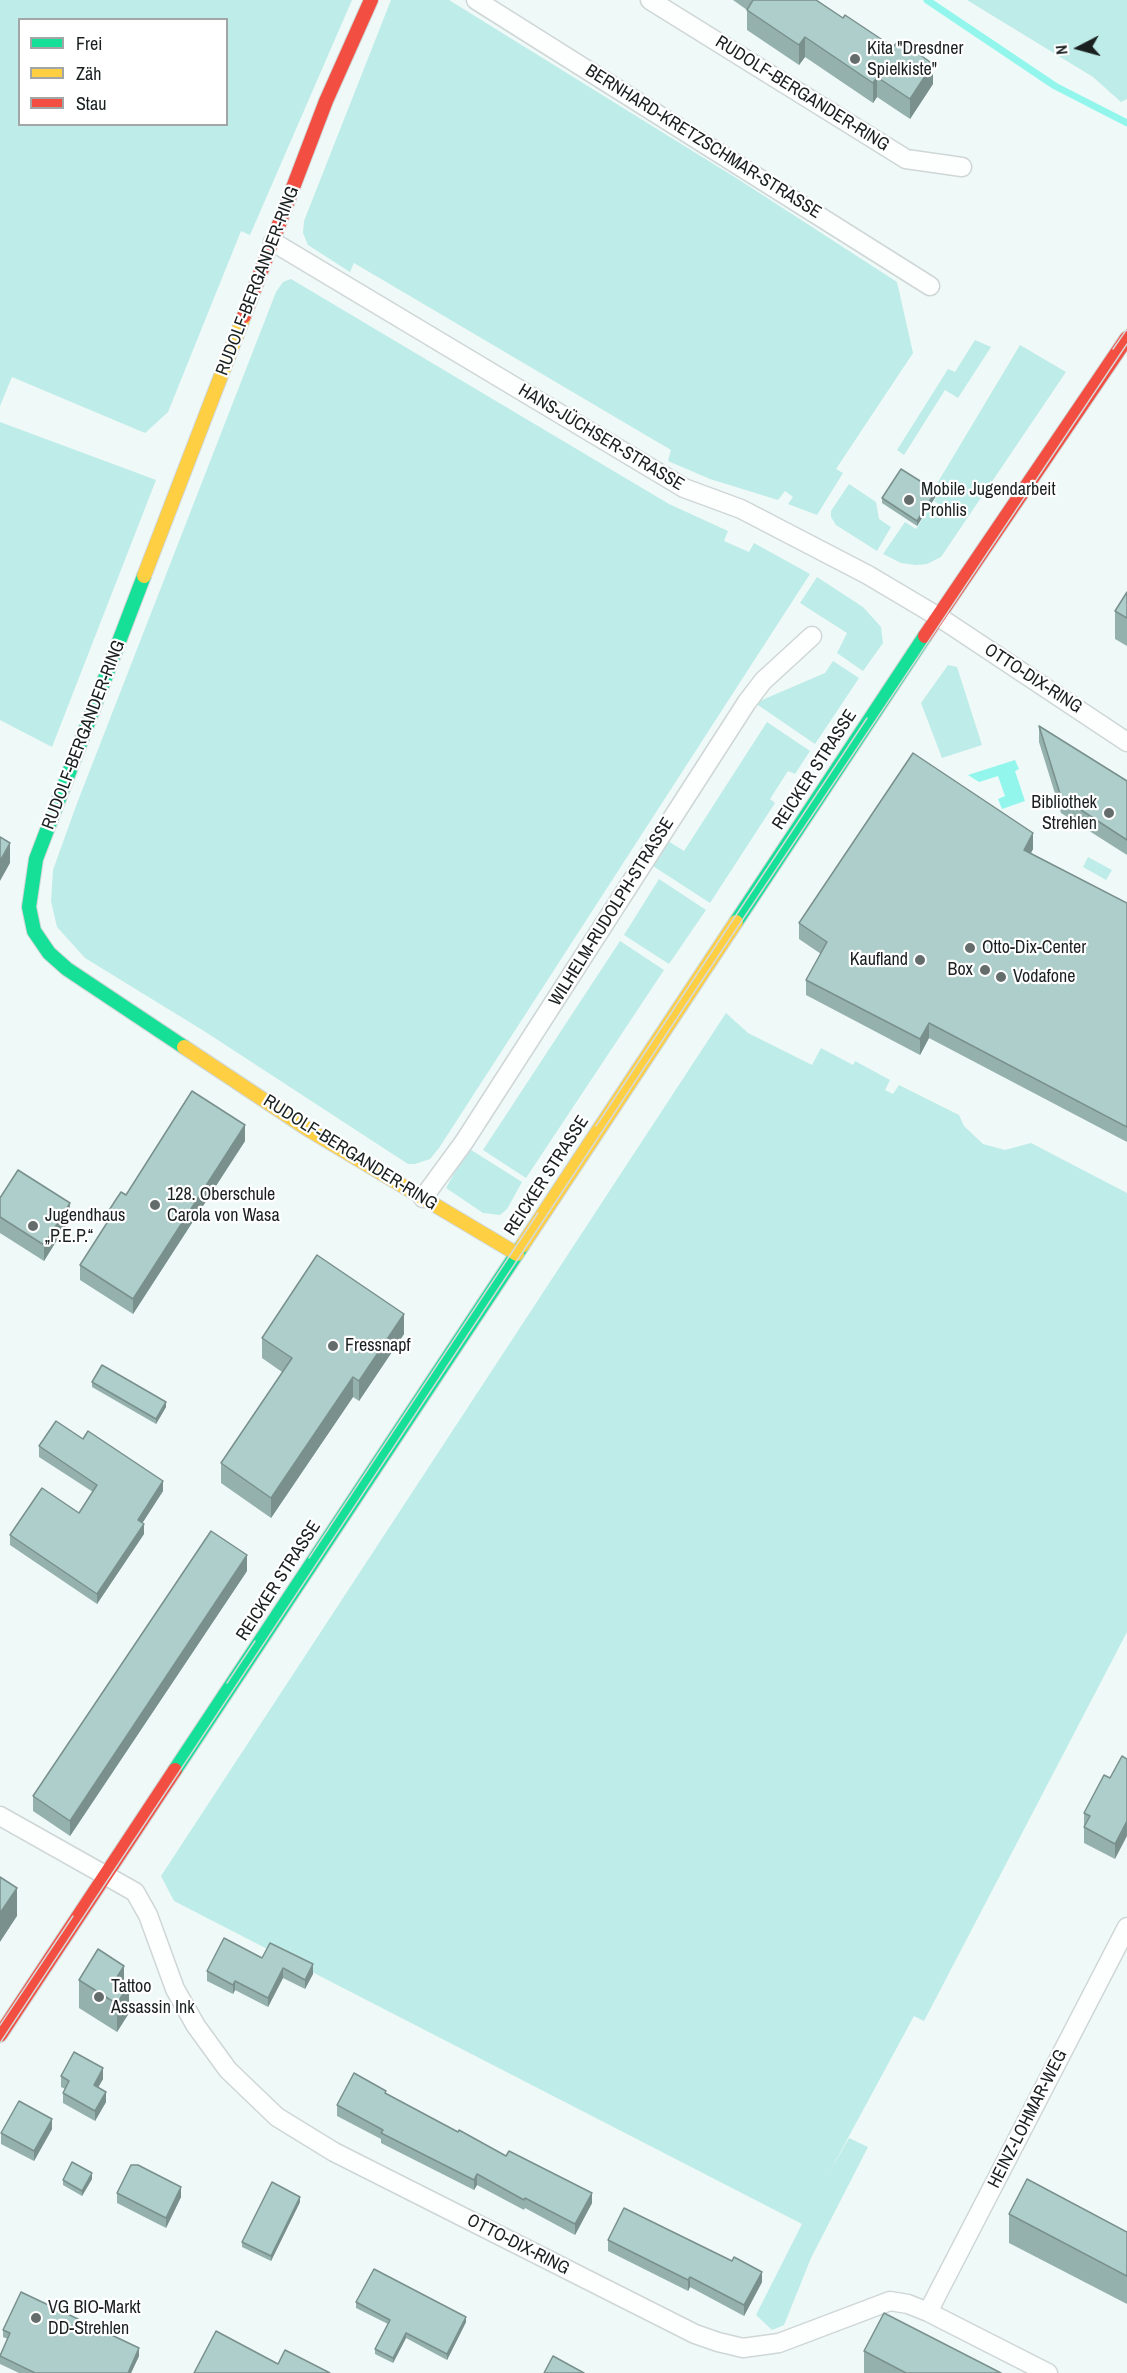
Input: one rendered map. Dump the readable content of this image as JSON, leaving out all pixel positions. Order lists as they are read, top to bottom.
{
  "streets": {
    "street": [
      "RUDOLF-BERGANDER-RING",
      "BERNHARD-KRETZSCHMAR-STRASSE",
      "HANS-JÜCHSER-STRASSE",
      "OTTO-DIX-RING",
      "REICKER STRASSE",
      "WILHELM-RUDOLPH-STRASSE",
      "HEINZ-LOHMAR-WEG"
    ]
  },
  "crossings": [
    ["RUDOLF-BERGANDER-RING", "HANS-JÜCHSER-STRASSE"],
    ["RUDOLF-BERGANDER-RING", "REICKER STRASSE"],
    ["RUDOLF-BERGANDER-RING", "WILHELM-RUDOLPH-STRASSE"],
    ["HANS-JÜCHSER-STRASSE", "OTTO-DIX-RING"],
    ["HANS-JÜCHSER-STRASSE", "REICKER STRASSE"],
    ["OTTO-DIX-RING", "REICKER STRASSE"],
    ["OTTO-DIX-RING", "HEINZ-LOHMAR-WEG"]
  ],
  "places": [
    "Kita \"Dresdner Spielkiste\"",
    "Mobile Jugendarbeit Prohlis",
    "Bibliothek Strehlen",
    "Otto-Dix-Center",
    "Kaufland",
    "Box",
    "Vodafone",
    "128. Oberschule Carola von Wasa",
    "Jugendhaus „P.E.P.“",
    "Fressnapf",
    "Tattoo Assassin Ink",
    "VG BIO-Markt DD-Strehlen"
  ],
  "legend": ["Frei", "Zäh", "Stau"],
  "north": "left"
}
